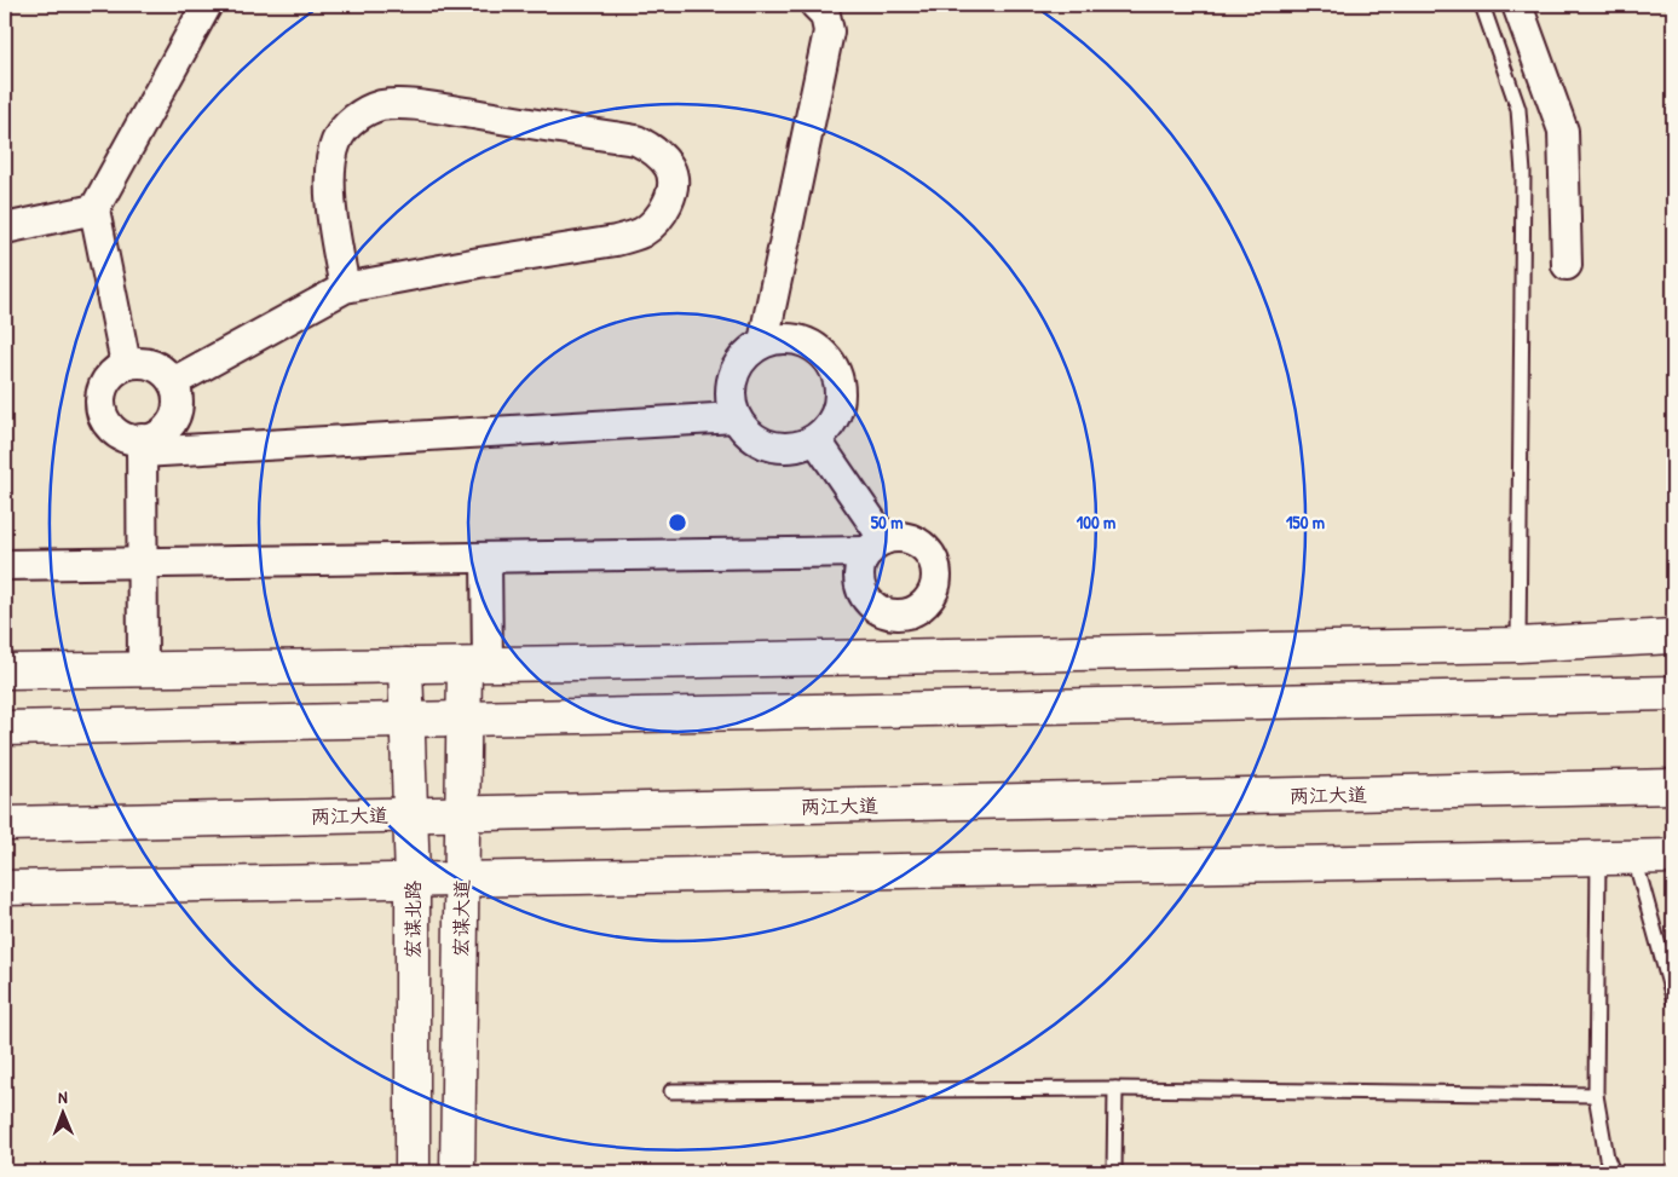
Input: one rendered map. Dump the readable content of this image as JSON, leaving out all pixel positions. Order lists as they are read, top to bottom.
{
  "streets": {
    "main road": ["两江大道", "宏谋大道", "宏谋北路"]
  },
  "crossings": [
    ["两江大道", "宏谋大道"],
    ["两江大道", "宏谋北路"]
  ],
  "north": "top",
  "rings": ["50 m", "100 m", "150 m"]
}
